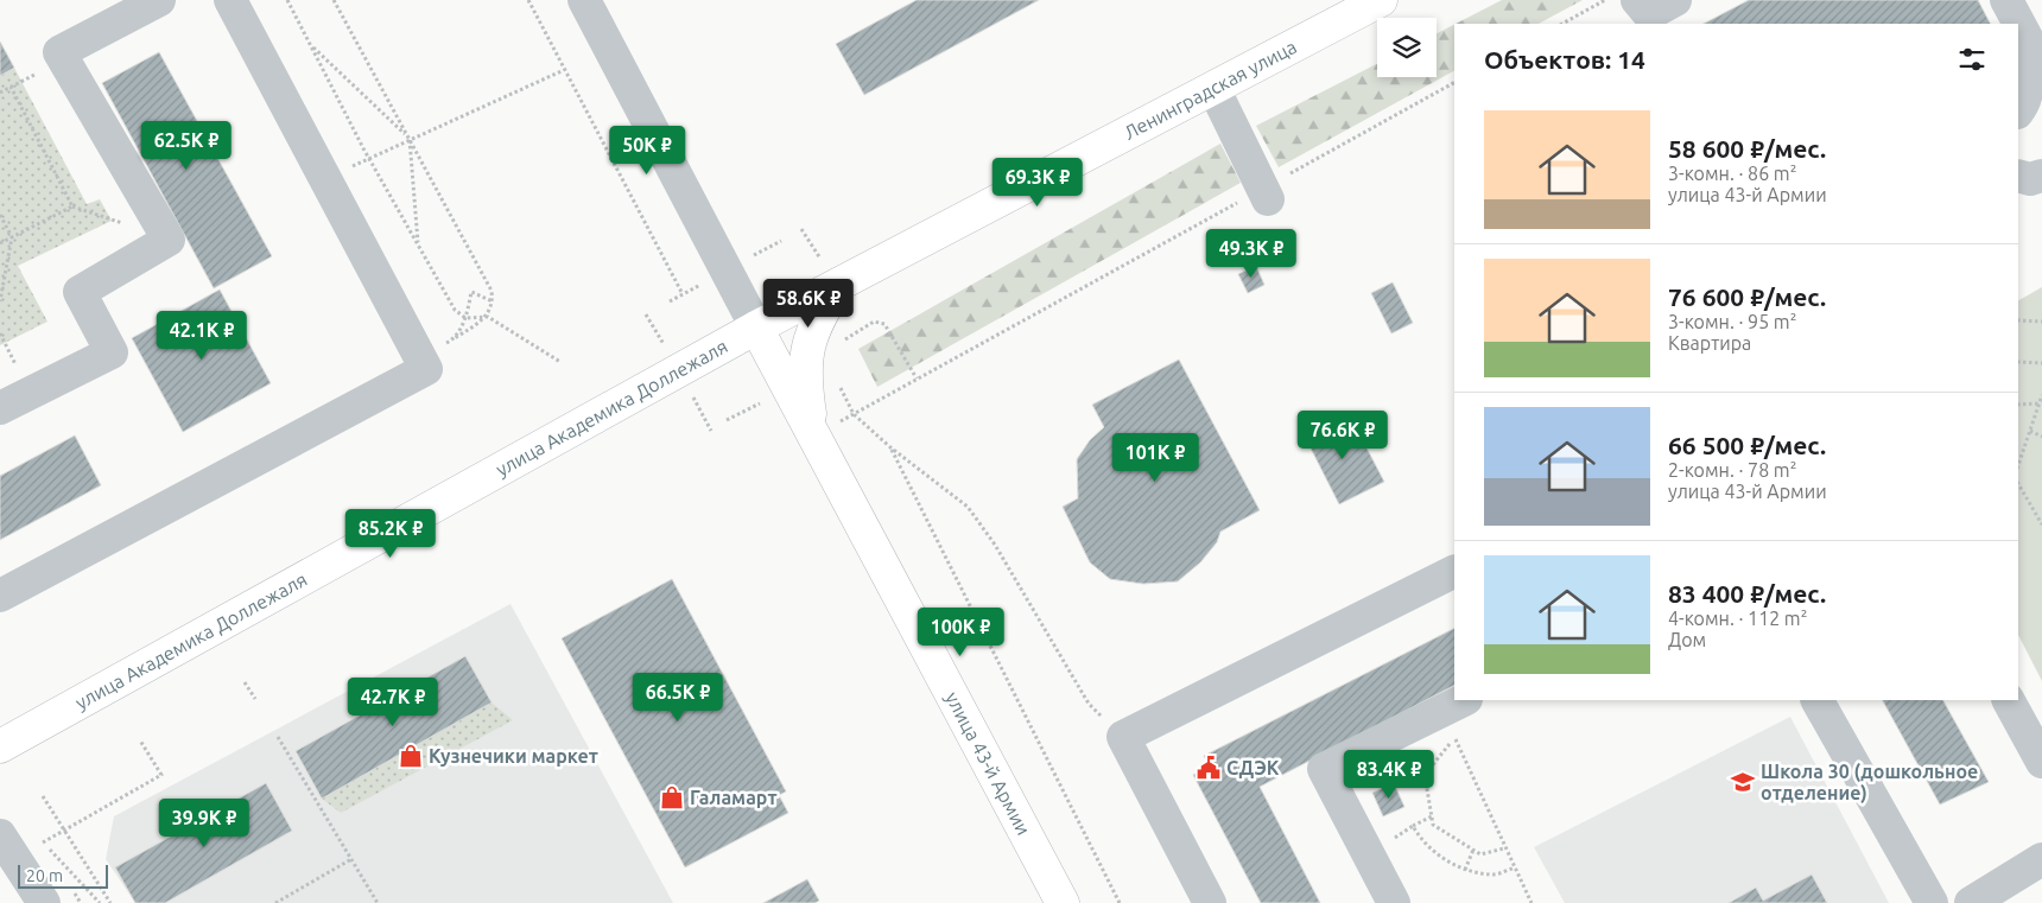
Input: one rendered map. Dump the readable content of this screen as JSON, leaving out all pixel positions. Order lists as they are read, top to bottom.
{
  "streets": {
    "main road": ["Ленинградская улица", "улица Академика Доллежаля", "улица 43-й Армии"]
  },
  "crossings": [
    ["Ленинградская улица", "улица Академика Доллежаля"],
    ["Ленинградская улица", "улица 43-й Армии"],
    ["улица Академика Доллежаля", "улица 43-й Армии"]
  ],
  "places": {
    "shop": ["Кузнечики маркет", "Галамарт"],
    "public building": ["СДЭК"],
    "school or university": ["Школа 30 (дошкольное отделение)"]
  },
  "scale_bar": "20 m",
  "page": {
    "heading": "Объектов: 14",
    "list": [
      {
        "name": "58 600 ₽/мес.",
        "note": "3-комн. · 86 m² · улица 43-й Армии"
      },
      {
        "name": "76 600 ₽/мес.",
        "note": "3-комн. · 95 m² · Квартира"
      },
      {
        "name": "66 500 ₽/мес.",
        "note": "2-комн. · 78 m² · улица 43-й Армии"
      },
      {
        "name": "83 400 ₽/мес.",
        "note": "4-комн. · 112 m² · Дом"
      }
    ],
    "price": [
      "62.5K ₽",
      "50K ₽",
      "69.3K ₽",
      "49.3K ₽",
      "58.6K ₽",
      "42.1K ₽",
      "76.6K ₽",
      "101K ₽",
      "85.2K ₽",
      "100K ₽",
      "66.5K ₽",
      "42.7K ₽",
      "83.4K ₽",
      "39.9K ₽"
    ],
    "scale": "20 m"
  }
}
